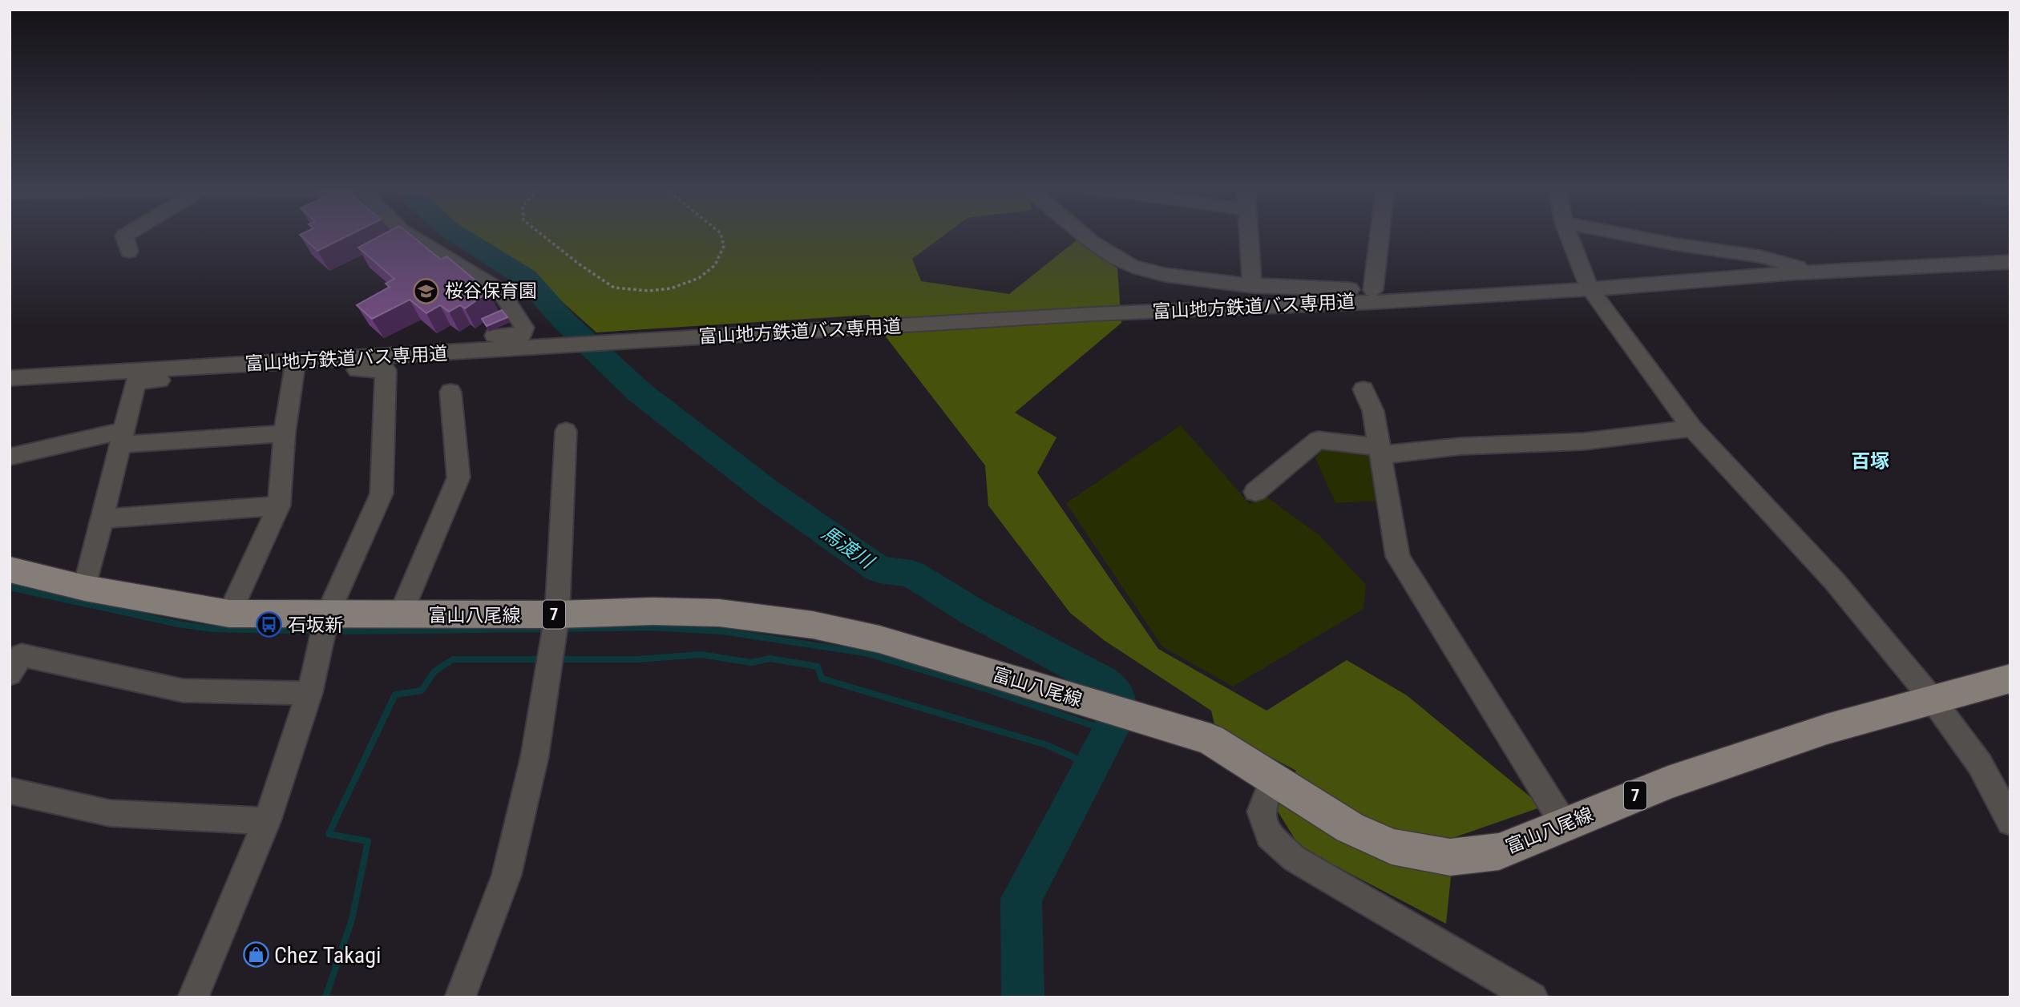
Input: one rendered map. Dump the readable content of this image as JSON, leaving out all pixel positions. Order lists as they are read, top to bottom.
{
  "streets": {
    "main road": ["7", "富山八尾線"],
    "street": ["富山地方鉄道バス専用道"]
  },
  "districts": ["百塚"],
  "water": ["馬渡川"],
  "places": {
    "school or university": ["桜谷保育園"],
    "bus stop": ["石坂新"],
    "shop": ["Chez Takagi"]
  }
}
